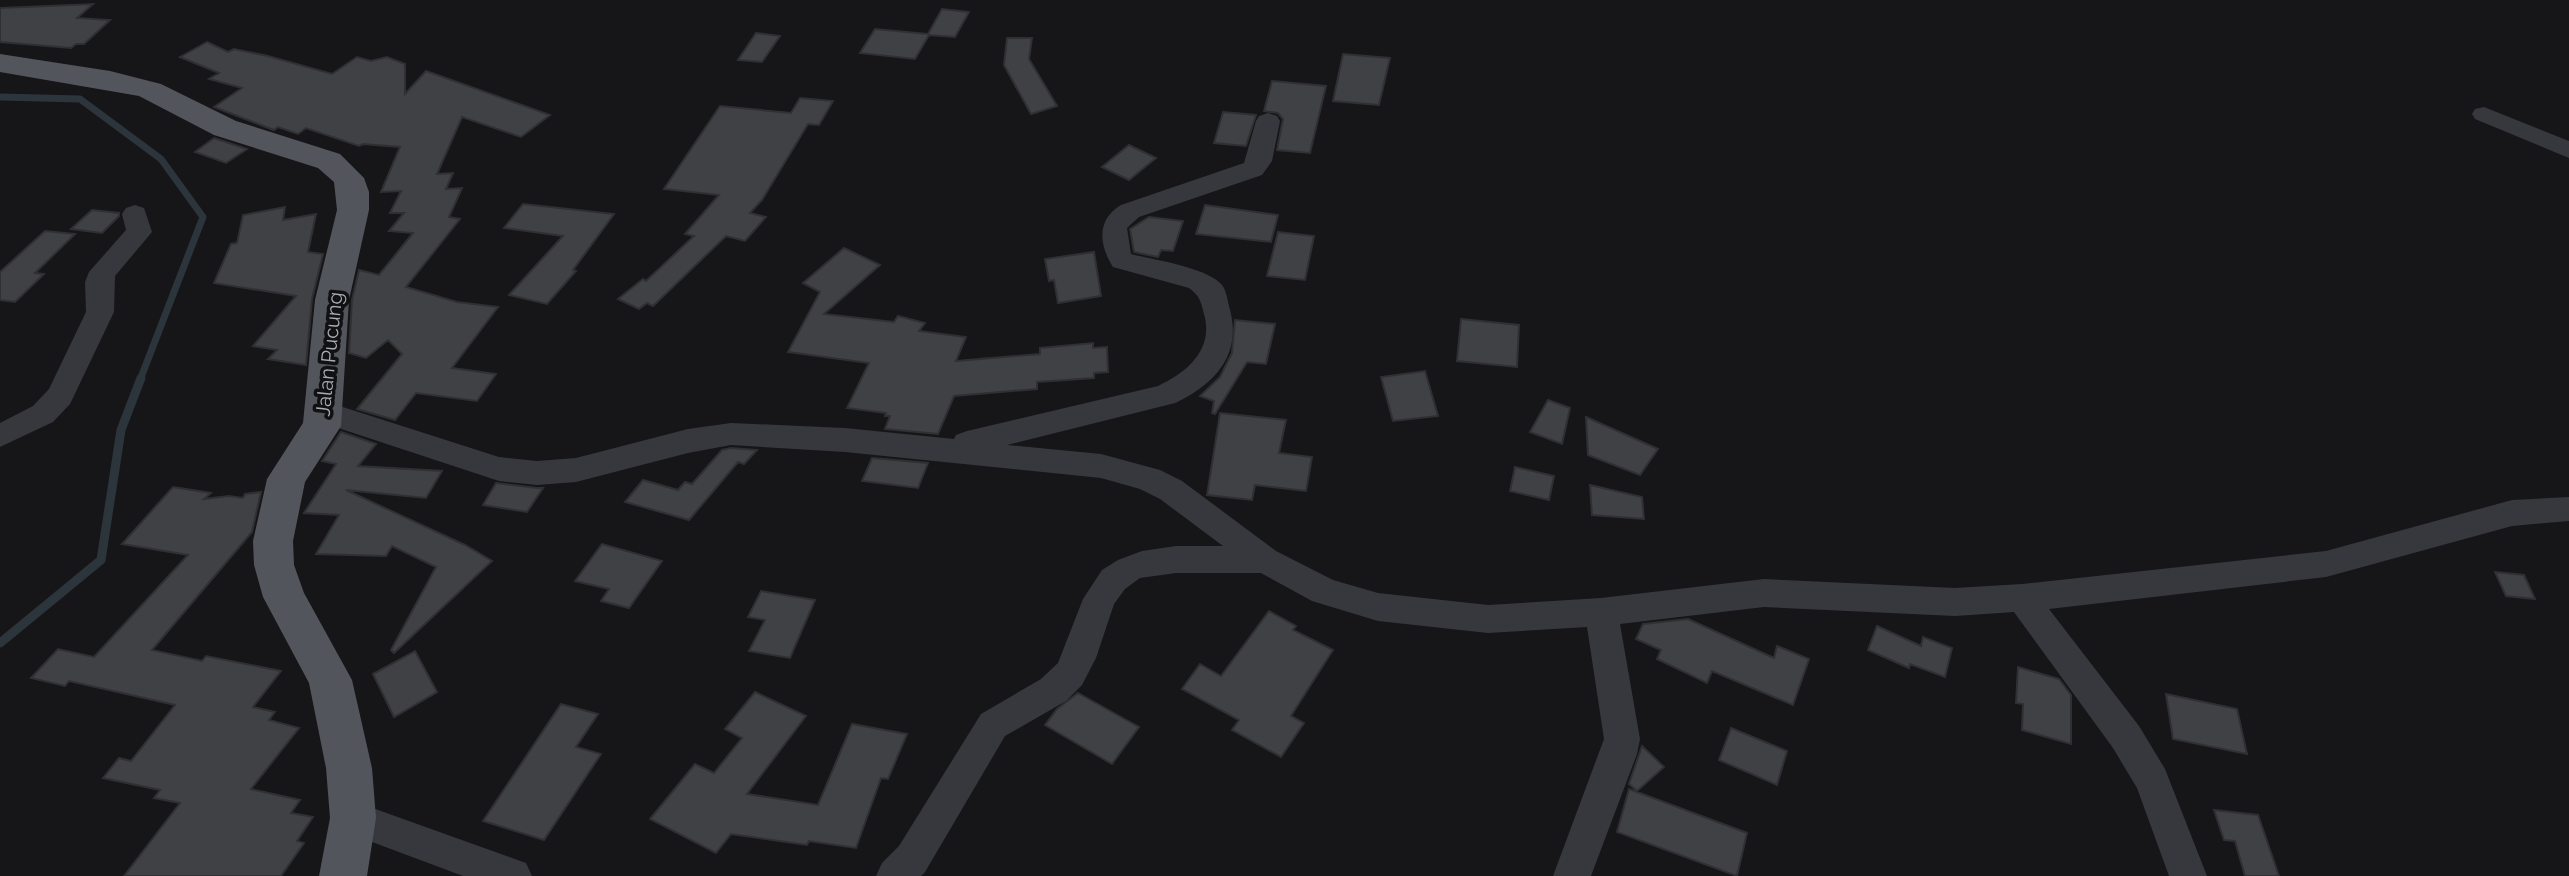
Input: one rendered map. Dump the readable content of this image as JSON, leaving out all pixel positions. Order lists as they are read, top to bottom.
{
  "streets": {
    "main road": ["Jalan Pucung"]
  }
}
